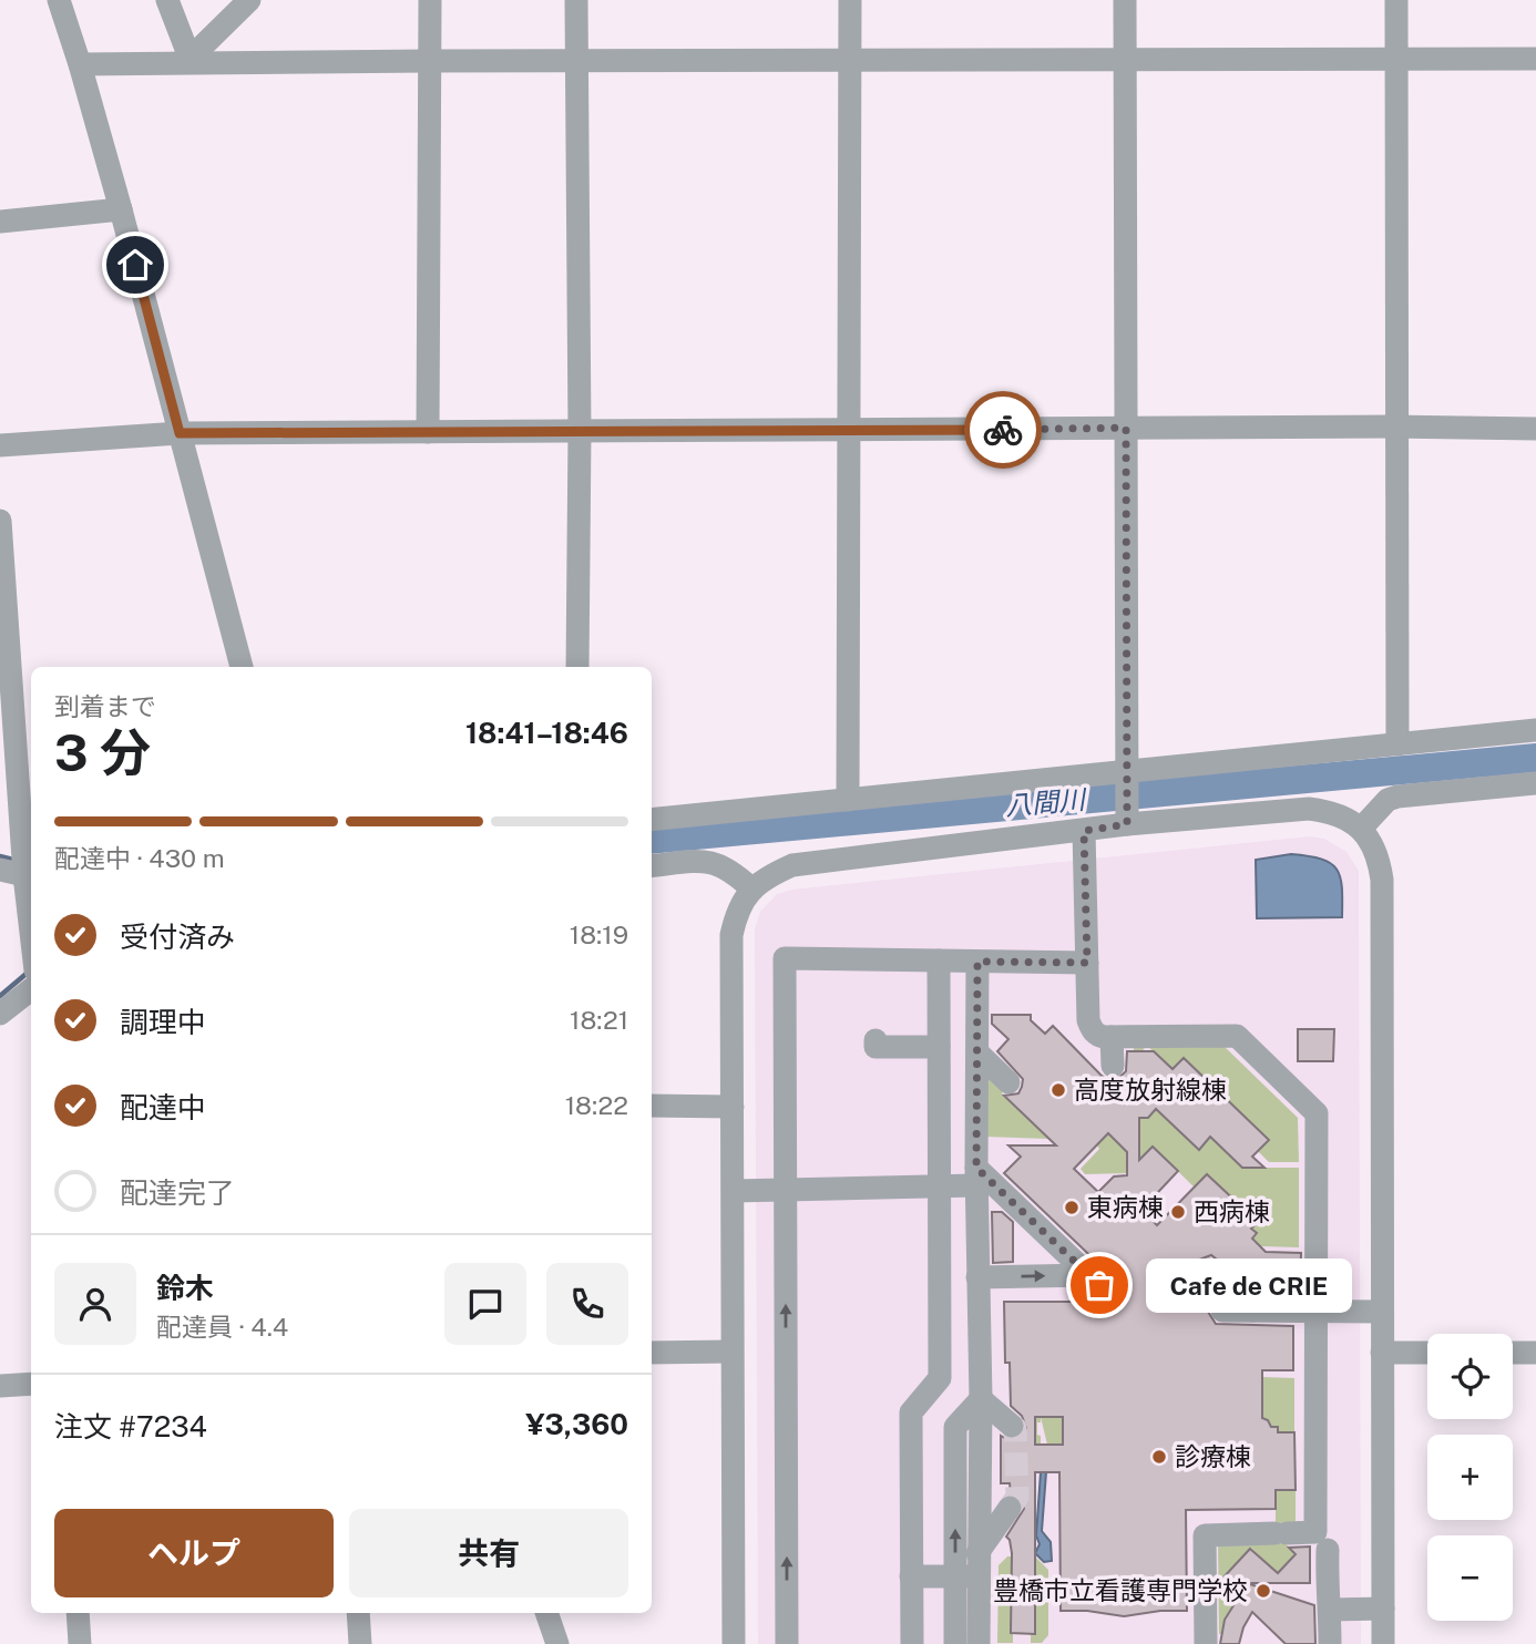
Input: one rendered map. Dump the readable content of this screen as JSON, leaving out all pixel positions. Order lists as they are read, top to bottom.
{
  "water": ["八間川"],
  "places": [
    "高度放射線棟",
    "東病棟",
    "西病棟",
    "Cafe de CRIE",
    "診療棟",
    "豊橋市立看護専門学校"
  ],
  "page": {
    "heading": ["3 分", "到着まで", "18:41–18:46"],
    "panel": [
      "鈴木",
      "配達員 · 4.4",
      "注文 #7234",
      "¥3,360"
    ],
    "bar": "配達中 · 430 m",
    "list": [
      ["受付済み", "18:19"],
      ["調理中", "18:21"],
      ["配達中", "18:22"],
      "配達完了"
    ],
    "bubble": "Cafe de CRIE",
    "map_buttons": ["+", "−"],
    "buttons": ["ヘルプ", "共有"]
  }
}
